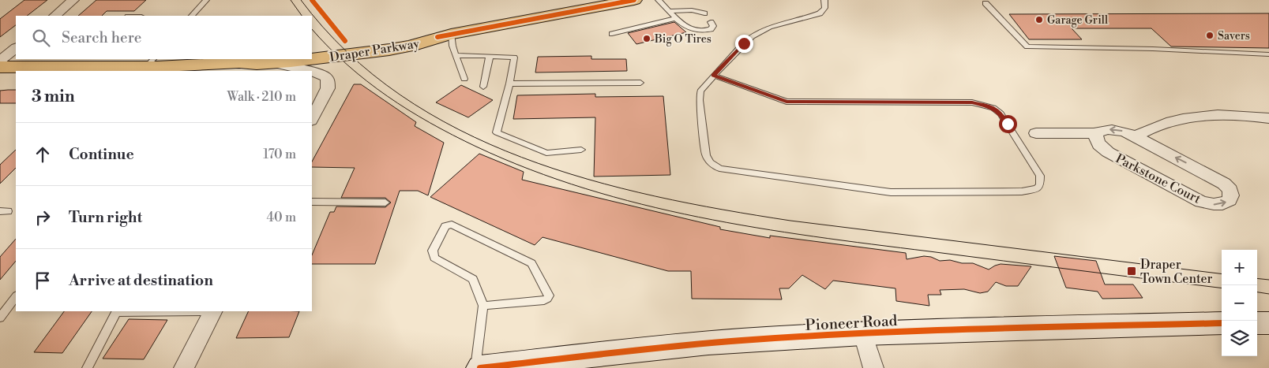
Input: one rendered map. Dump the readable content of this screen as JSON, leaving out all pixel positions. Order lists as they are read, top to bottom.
{
  "streets": {
    "main road": ["Draper Parkway"],
    "street": ["Parkstone Court", "Pioneer Road"]
  },
  "places": {
    "other": ["Garage Grill", "Savers", "Big O Tires"],
    "transit": ["Draper Town Center"]
  },
  "page": {
    "search": "Search here",
    "heading": ["3 min", "Walk · 210 m"],
    "list": [
      ["Continue", "170 m"],
      ["Turn right", "40 m"],
      "Arrive at destination"
    ],
    "map_buttons": ["+", "−"]
  }
}
